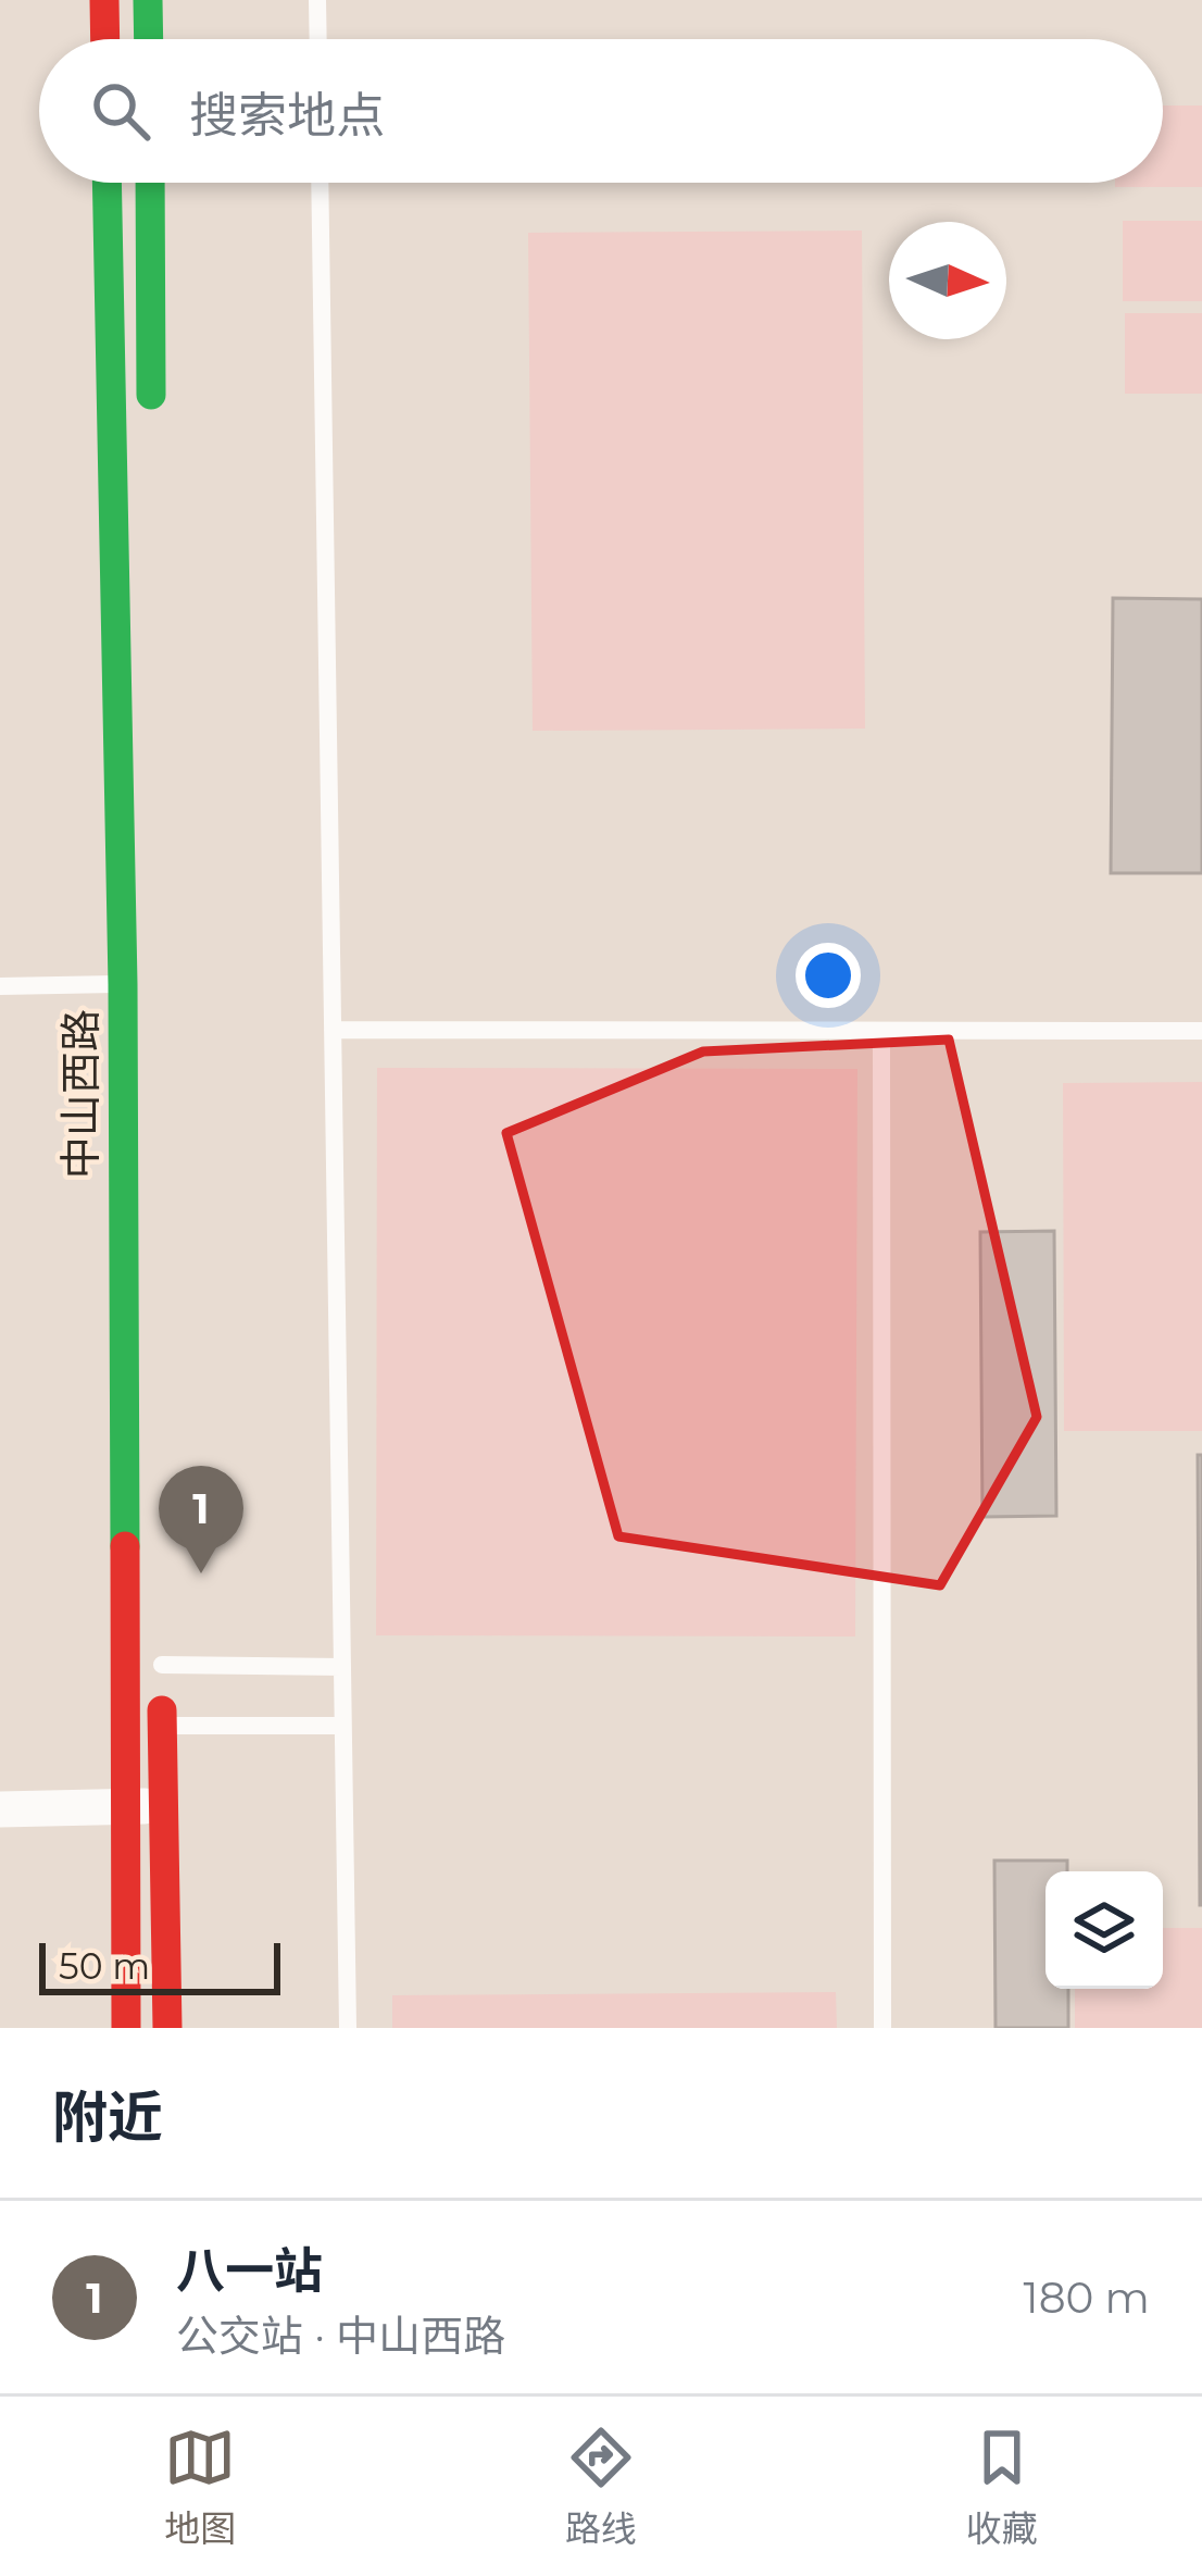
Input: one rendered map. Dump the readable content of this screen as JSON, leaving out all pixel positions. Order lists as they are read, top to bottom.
{
  "streets": {
    "main road": ["中山西路"]
  },
  "scale_bar": "50 m",
  "north": "right",
  "page": {
    "search": "搜索地点",
    "pins": "1",
    "scale": "50 m",
    "heading": "附近",
    "list": [
      {
        "mark": "1",
        "name": "八一站",
        "note": "公交站 · 中山西路",
        "value": "180 m"
      }
    ],
    "nav": ["地图", "路线", "收藏"]
  }
}
